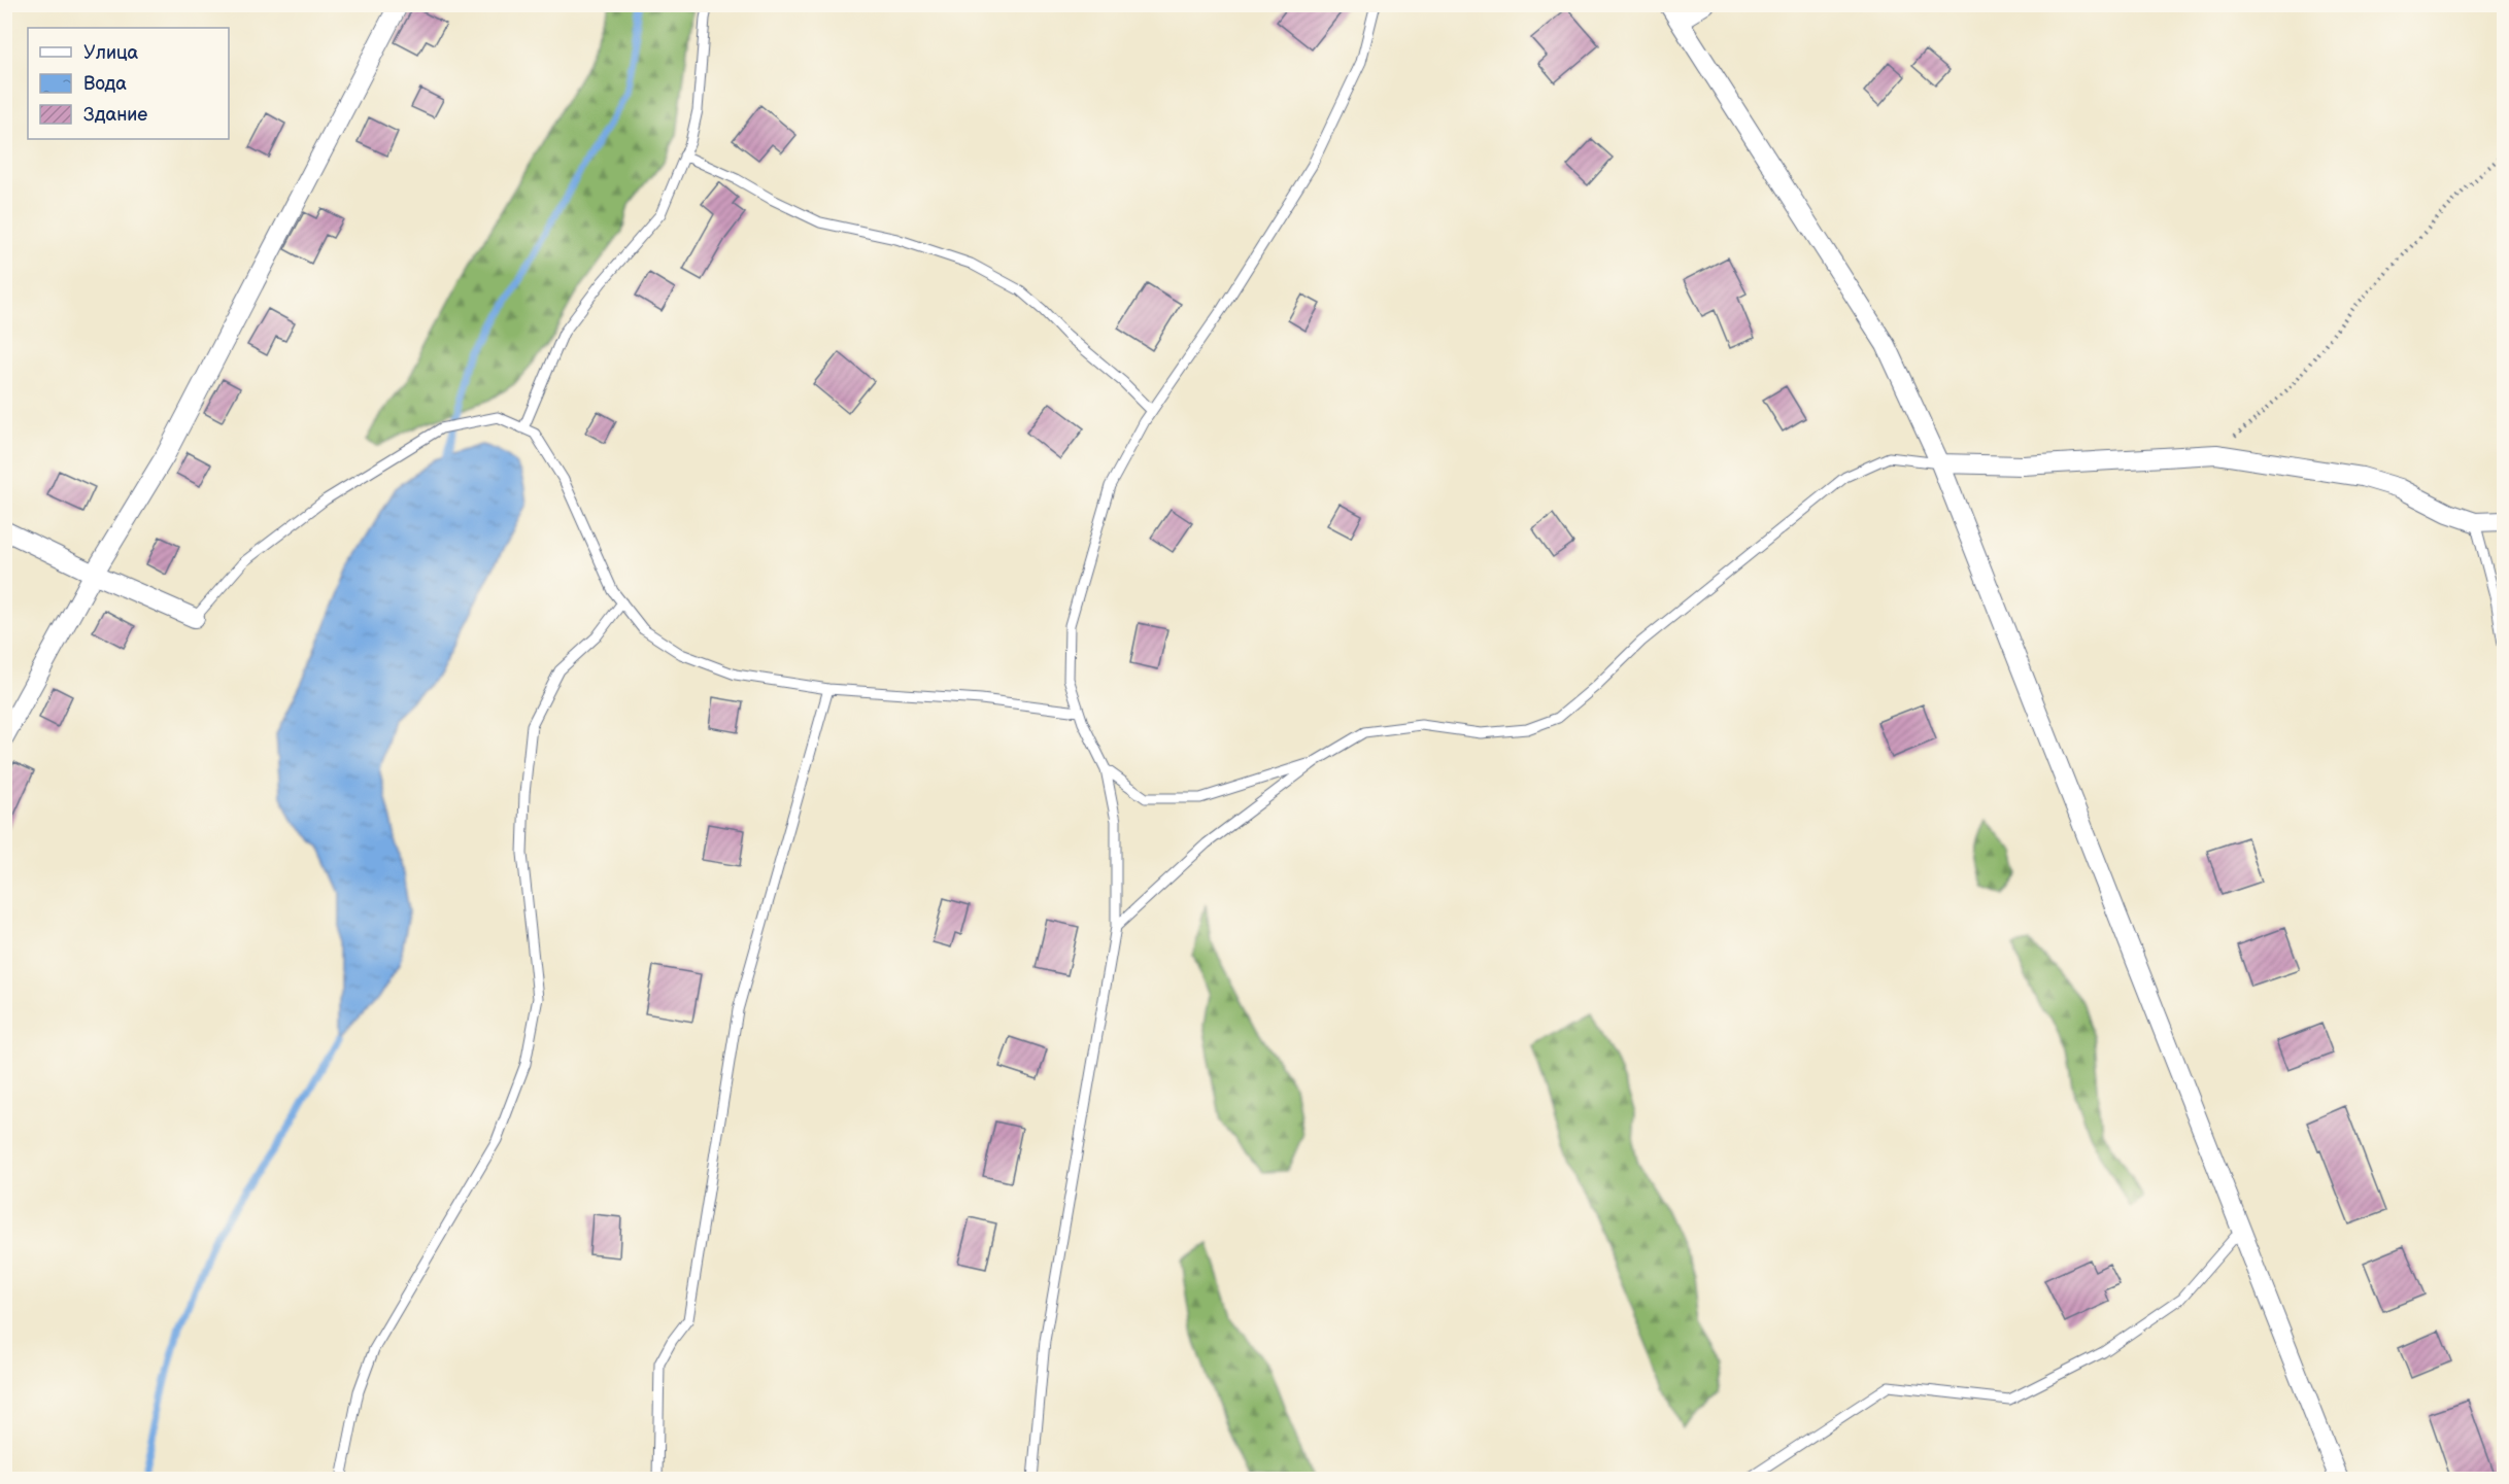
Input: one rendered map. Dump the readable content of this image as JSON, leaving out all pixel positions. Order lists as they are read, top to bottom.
{
  "legend": ["Улица", "Вода", "Здание"]
}
